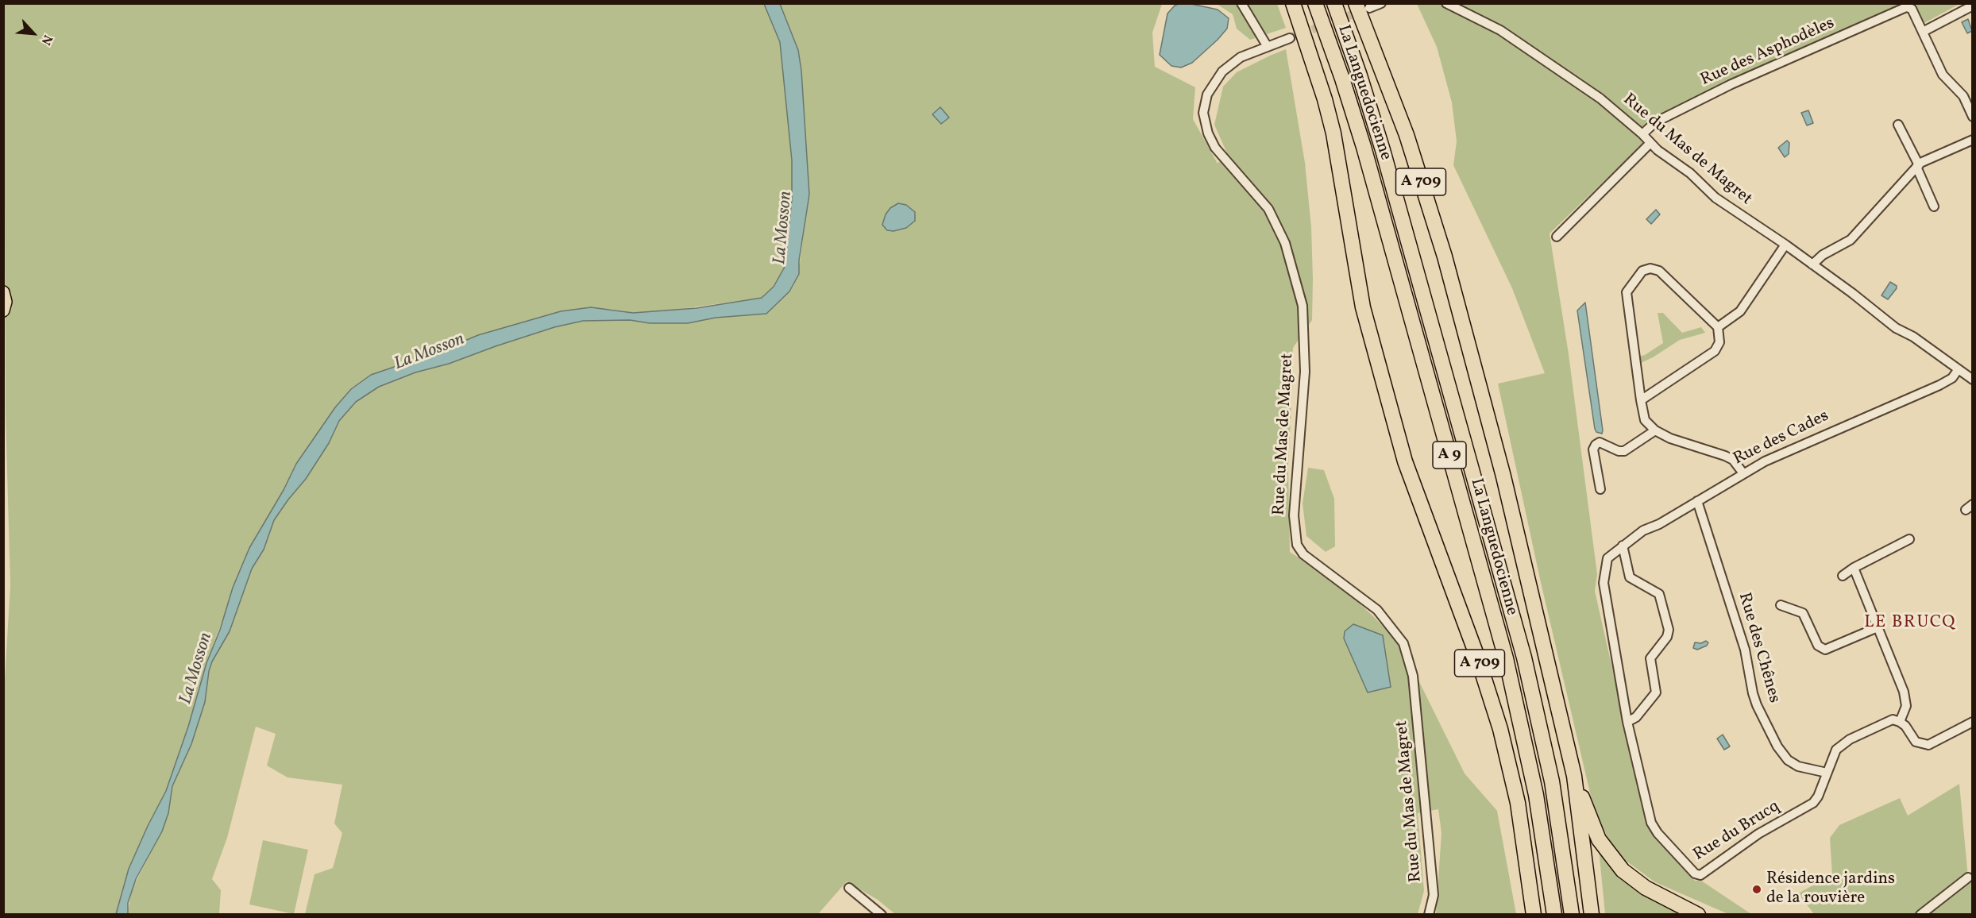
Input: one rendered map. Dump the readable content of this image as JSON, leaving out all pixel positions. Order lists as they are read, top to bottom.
{
  "streets": {
    "highway": ["La Languedocienne", "A 709", "A 9"],
    "street": [
      "Rue des Asphodèles",
      "Rue du Mas de Magret",
      "Rue des Cades",
      "Rue des Chênes",
      "Rue du Brucq"
    ]
  },
  "crossings": [
    ["Rue des Asphodèles", "Rue du Mas de Magret"],
    ["Rue du Mas de Magret", "Rue des Cades"],
    ["Rue des Cades", "Rue des Chênes"],
    ["Rue des Cades", "Rue du Brucq"],
    ["Rue des Chênes", "Rue du Brucq"]
  ],
  "districts": ["LE BRUCQ"],
  "water": ["La Mosson"],
  "places": ["Résidence jardins de la rouvière"],
  "north": "bottom right"
}
